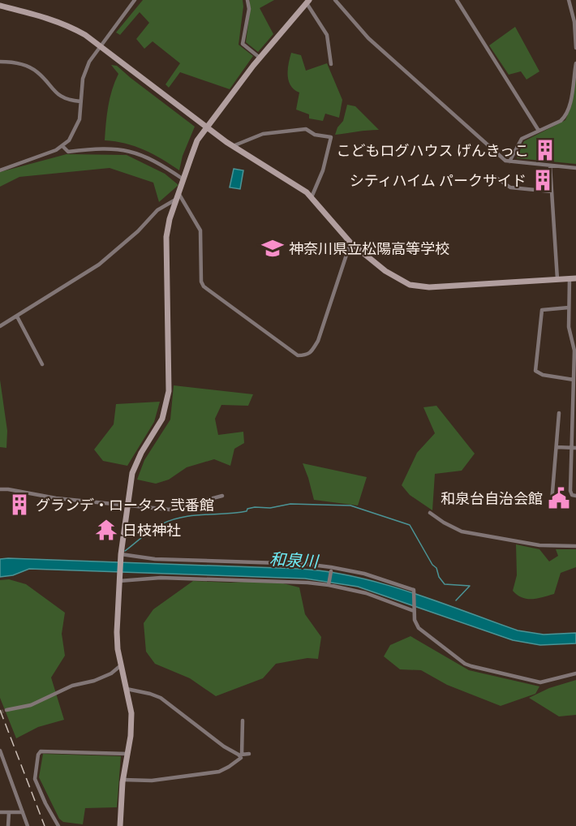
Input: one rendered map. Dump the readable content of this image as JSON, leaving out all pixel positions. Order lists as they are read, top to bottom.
{
  "water": ["和泉川"],
  "places": {
    "building": ["こどもログハウス げんきっこ", "シティハイム パークサイド", "グランデ・ロータス 弐番館"],
    "school or university": ["神奈川県立松陽高等学校"],
    "public building": ["和泉台自治会館"],
    "temple": ["日枝神社"]
  }
}
